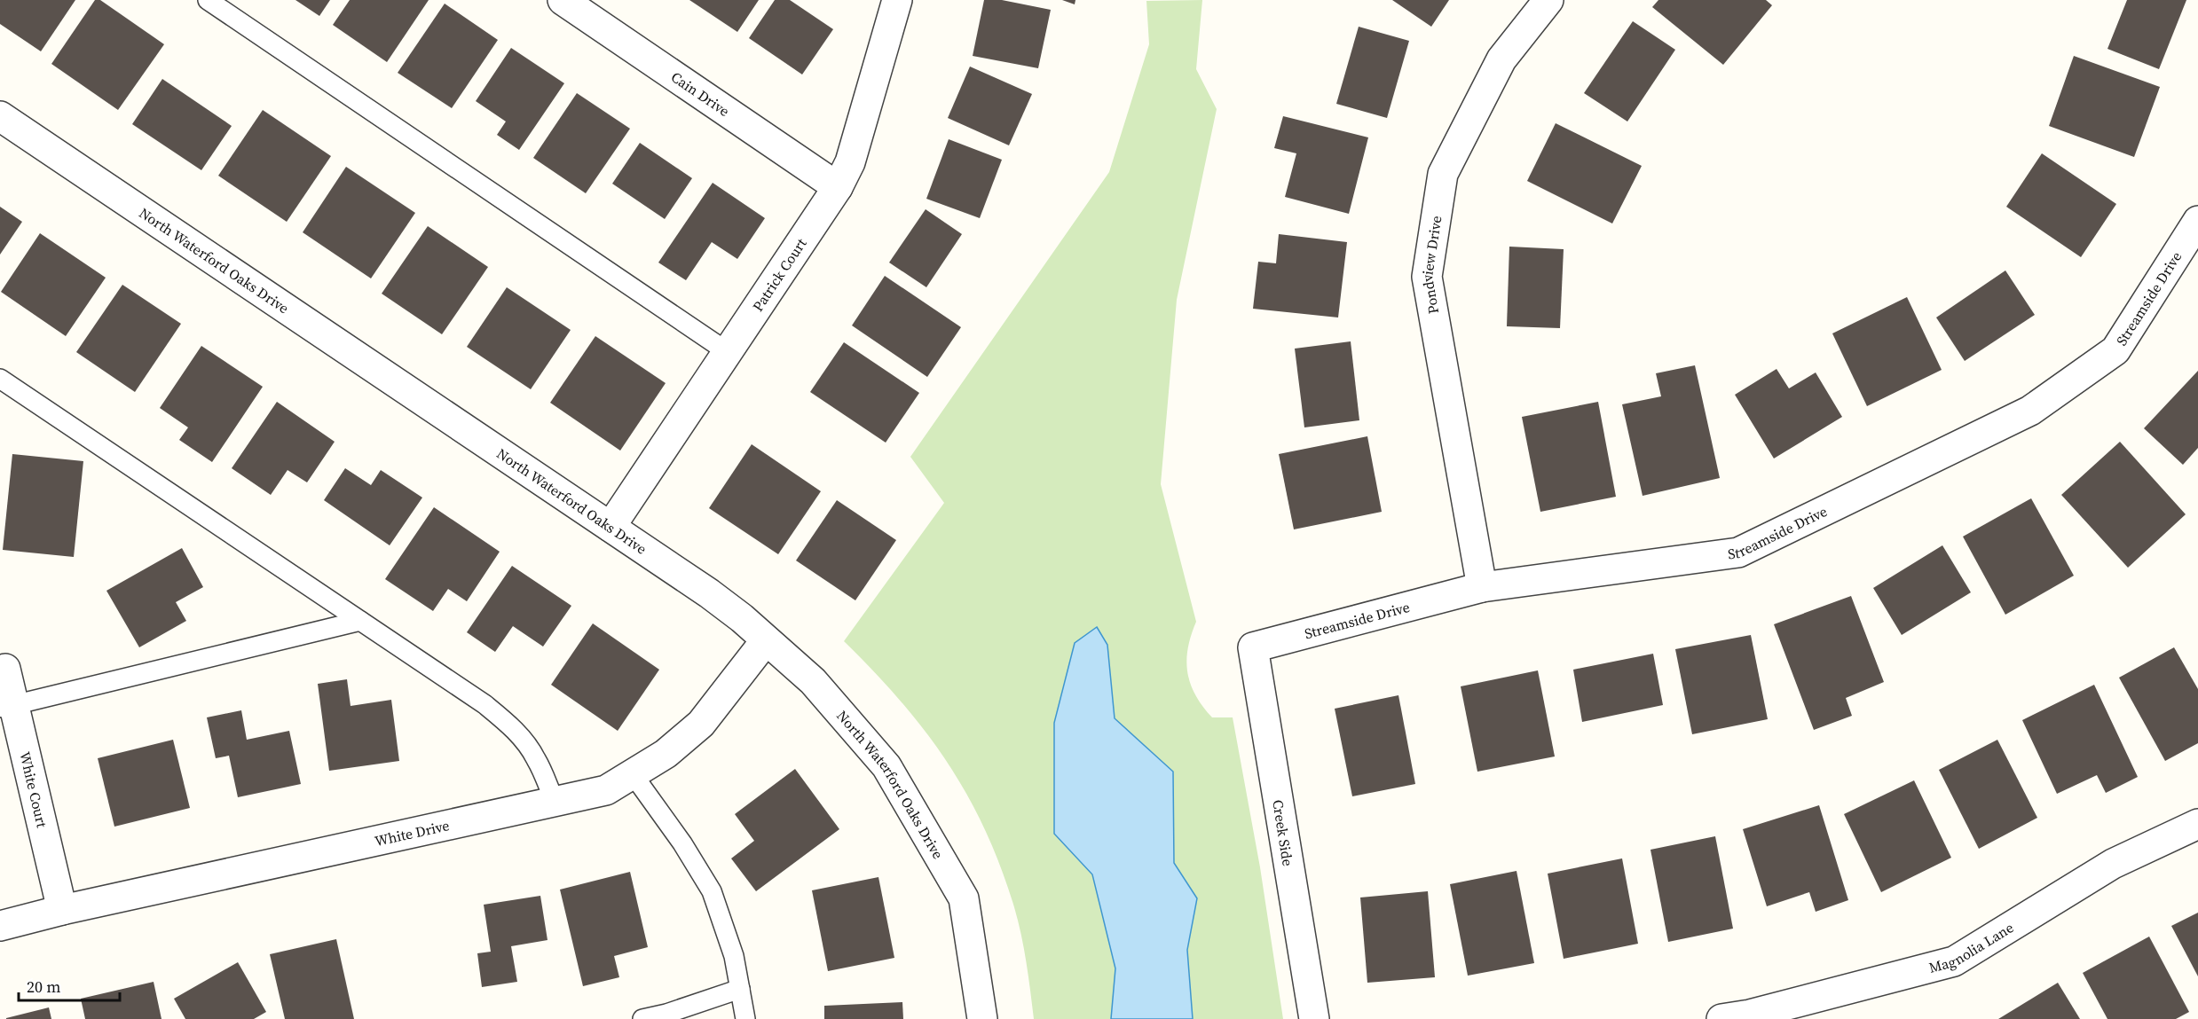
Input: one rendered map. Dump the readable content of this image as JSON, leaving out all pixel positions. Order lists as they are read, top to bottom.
{
  "streets": {
    "street": [
      "Cain Drive",
      "North Waterford Oaks Drive",
      "Pondview Drive",
      "Patrick Court",
      "Streamside Drive",
      "White Court",
      "White Drive",
      "Creek Side",
      "Magnolia Lane"
    ]
  },
  "crossings": [
    ["Cain Drive", "Patrick Court"],
    ["North Waterford Oaks Drive", "Patrick Court"],
    ["North Waterford Oaks Drive", "White Drive"],
    ["Pondview Drive", "Streamside Drive"],
    ["Streamside Drive", "Creek Side"],
    ["White Court", "White Drive"]
  ],
  "scale_bar": "20 m"
}
